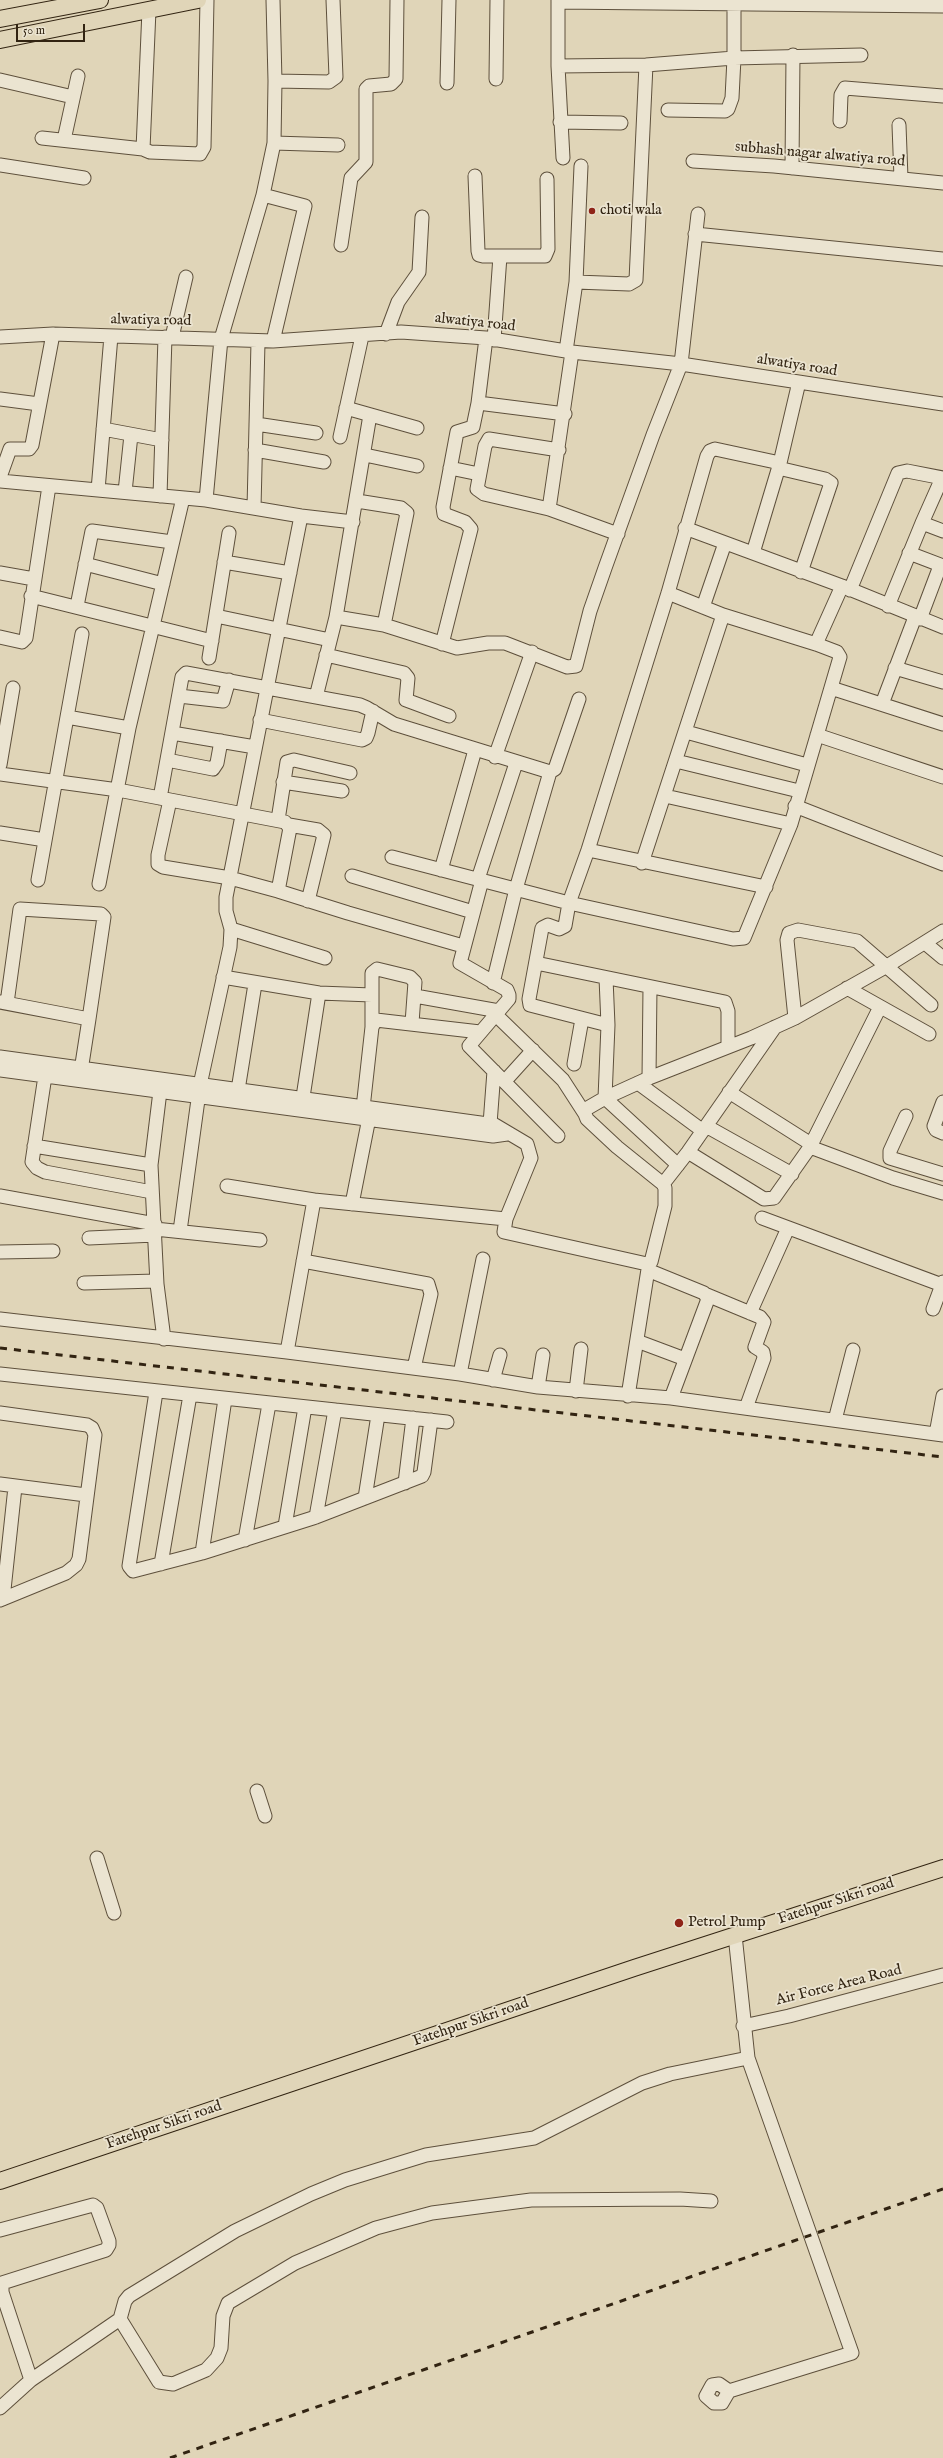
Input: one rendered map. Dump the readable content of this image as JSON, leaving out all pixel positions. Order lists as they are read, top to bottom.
{
  "streets": {
    "main road": ["Fatehpur Sikri road"],
    "street": ["subhash nagar alwatiya road", "alwatiya road", "Air Force Area Road"]
  },
  "places": ["choti wala", "Petrol Pump"],
  "scale_bar": "50 m"
}
